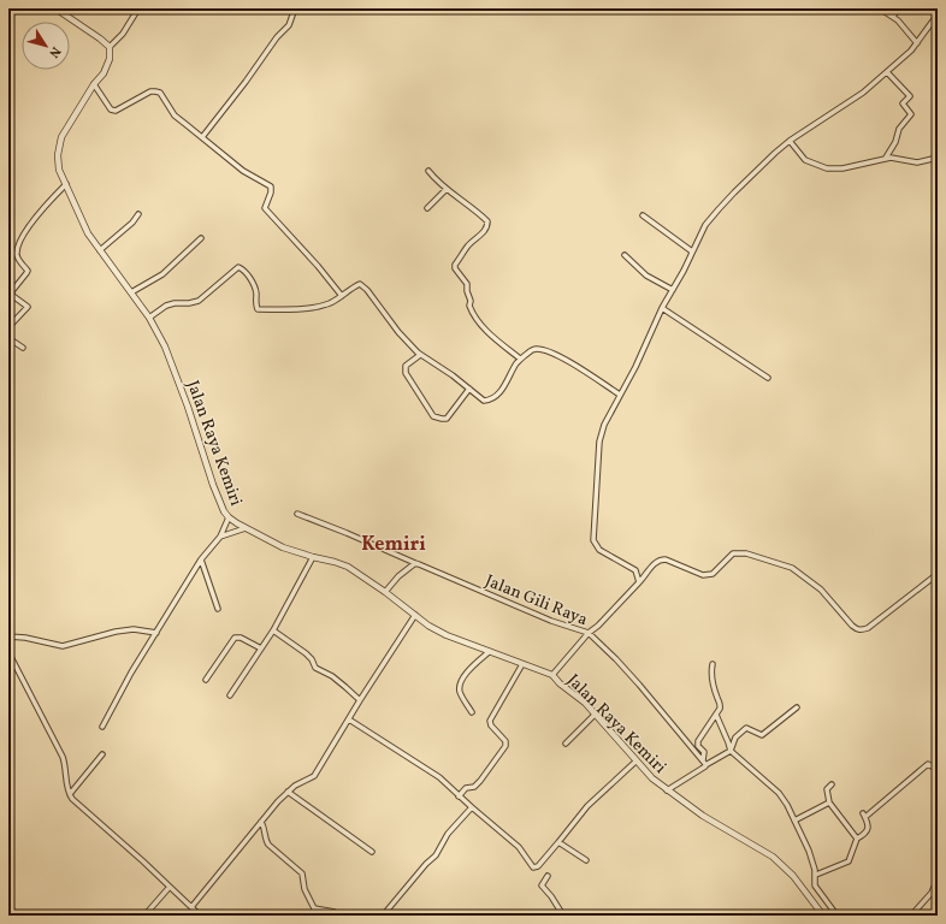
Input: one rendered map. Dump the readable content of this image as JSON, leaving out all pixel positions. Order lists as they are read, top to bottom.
{
  "streets": {
    "street": ["Jalan Raya Kemiri", "Jalan Gili Raya"]
  },
  "districts": ["Kemiri"],
  "north": "bottom right"
}
